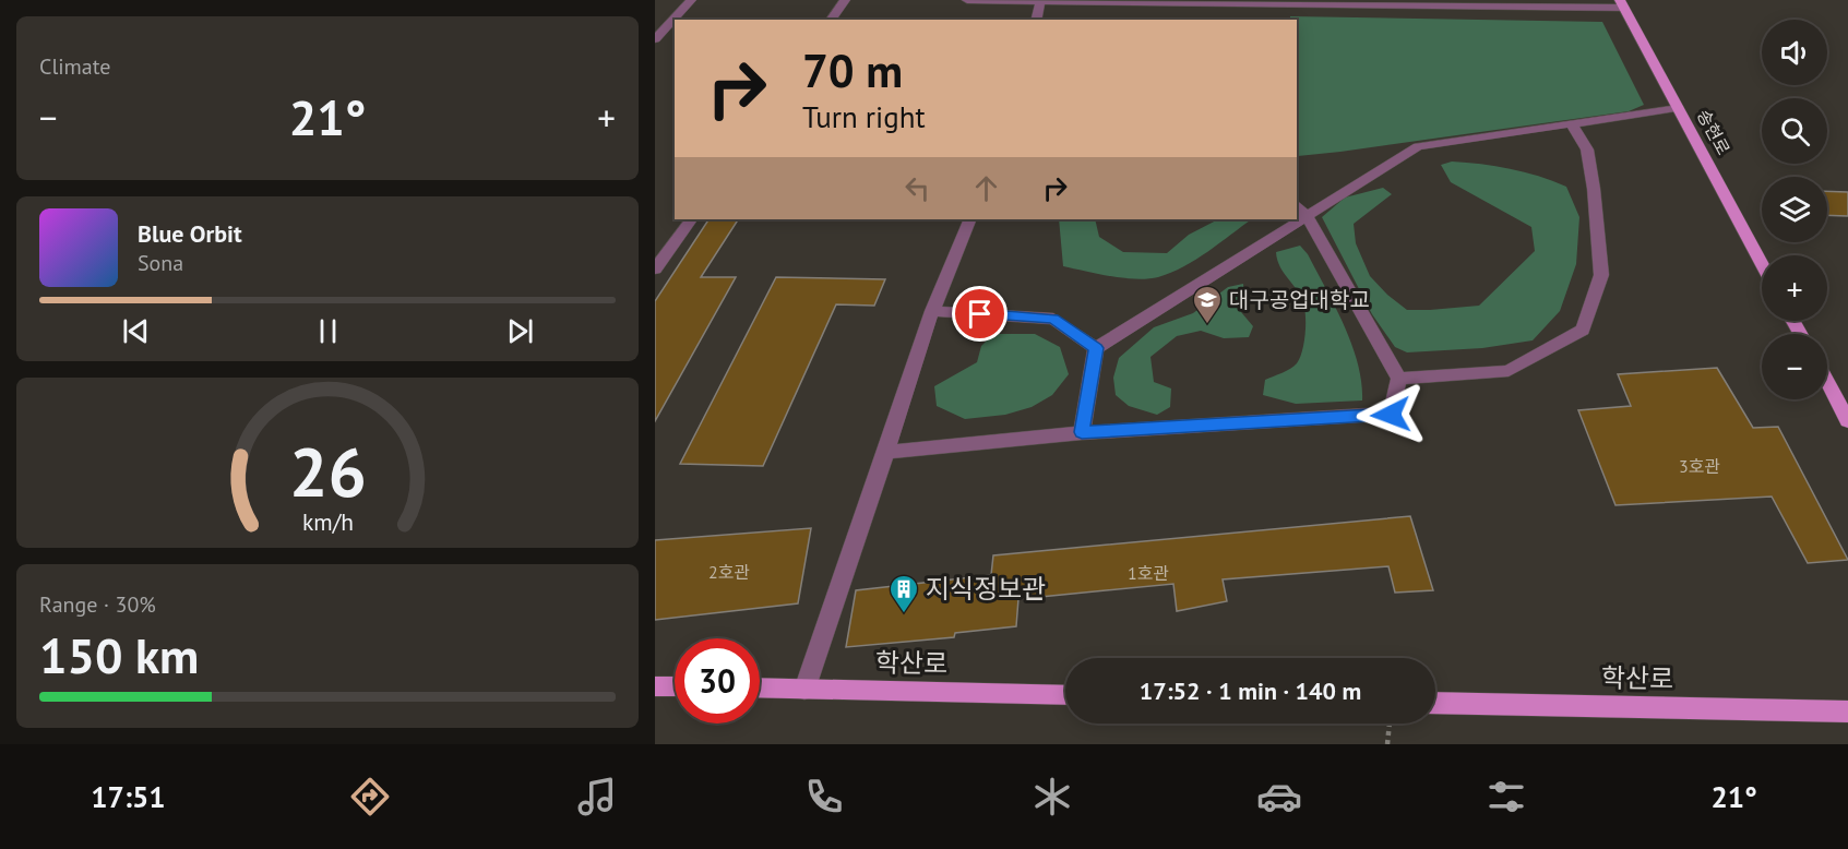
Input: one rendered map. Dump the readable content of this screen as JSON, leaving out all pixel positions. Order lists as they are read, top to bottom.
{
  "streets": {
    "main road": ["송현로", "학산로"]
  },
  "places": {
    "school or university": ["대구공업대학교"],
    "building": ["지식정보관"]
  },
  "house_numbers": ["3호관", "2호관", "1호관"],
  "page": {
    "tile": [
      "Climate",
      ["Range · 30%", "150 km"]
    ],
    "map_buttons": ["+", "−"],
    "turn": ["70 m", "Turn right"],
    "heat": ["−", "21°", "+"],
    "song": ["Blue Orbit", "Sona"],
    "limit": "30",
    "trip": "17:52 · 1 min · 140 m",
    "tabs": ["17:51", "21°"],
    "gauge": ["26", "km/h"]
  }
}
